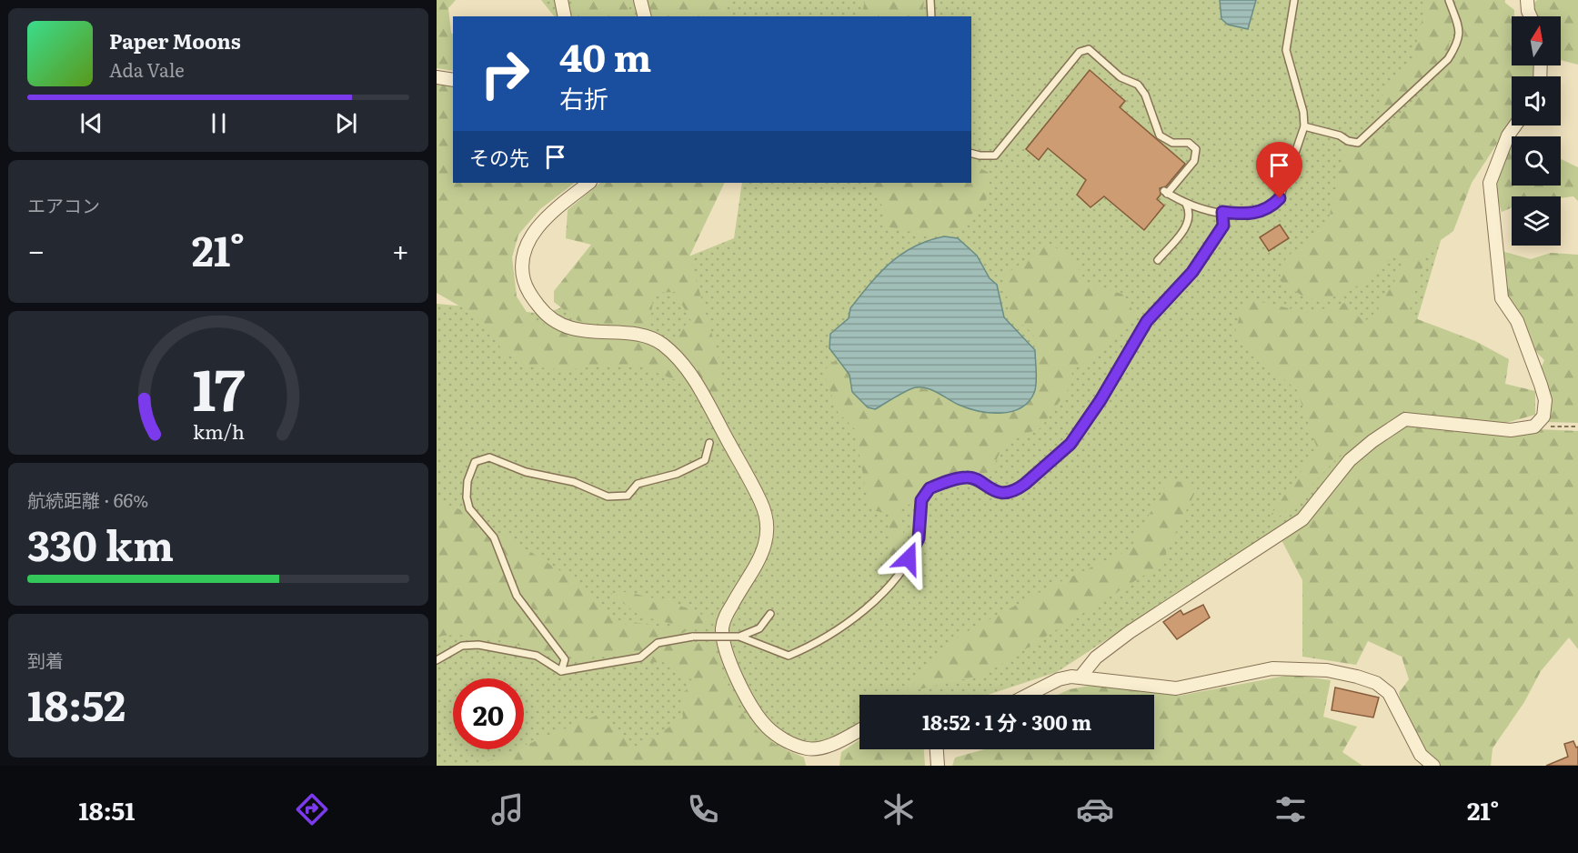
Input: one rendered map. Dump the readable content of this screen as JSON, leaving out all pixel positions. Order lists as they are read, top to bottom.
{
  "north": "top",
  "page": {
    "turn": ["40 m", "右折"],
    "song": ["Paper Moons", "Ada Vale"],
    "then": "その先",
    "tile": [
      "エアコン",
      ["航続距離 · 66%", "330 km"],
      ["到着", "18:52"]
    ],
    "heat": ["−", "21°", "+"],
    "limit": "20",
    "trip": "18:52 · 1 分 · 300 m",
    "tabs": ["18:51", "21°"],
    "gauge": ["17", "km/h"]
  }
}
